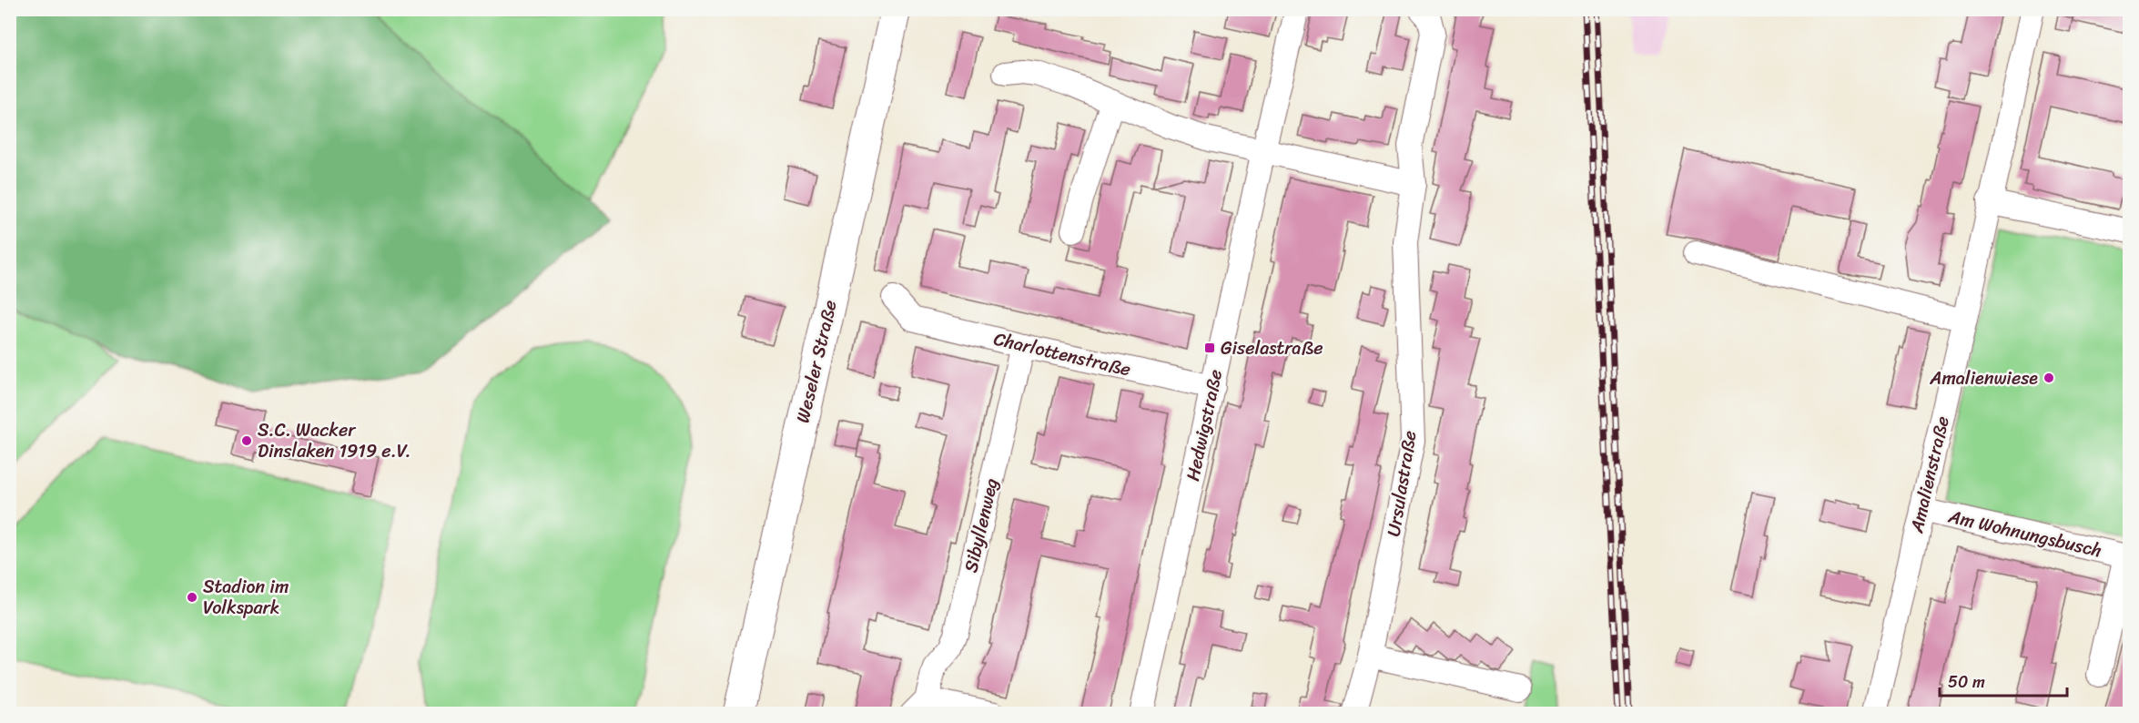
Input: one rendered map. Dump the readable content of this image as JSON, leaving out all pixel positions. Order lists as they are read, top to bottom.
{
  "streets": {
    "main road": ["Weseler Straße"],
    "street": [
      "Charlottenstraße",
      "Hedwigstraße",
      "Amalienstraße",
      "Ursulastraße",
      "Sibyllenweg",
      "Am Wohnungsbusch"
    ]
  },
  "crossings": [
    ["Charlottenstraße", "Hedwigstraße"],
    ["Charlottenstraße", "Sibyllenweg"],
    ["Amalienstraße", "Am Wohnungsbusch"]
  ],
  "places": {
    "transit": ["Giselastraße"],
    "other": ["Amalienwiese", "S.C. Wacker Dinslaken 1919 e.V.", "Stadion im Volkspark"]
  },
  "scale_bar": "50 m"
}
